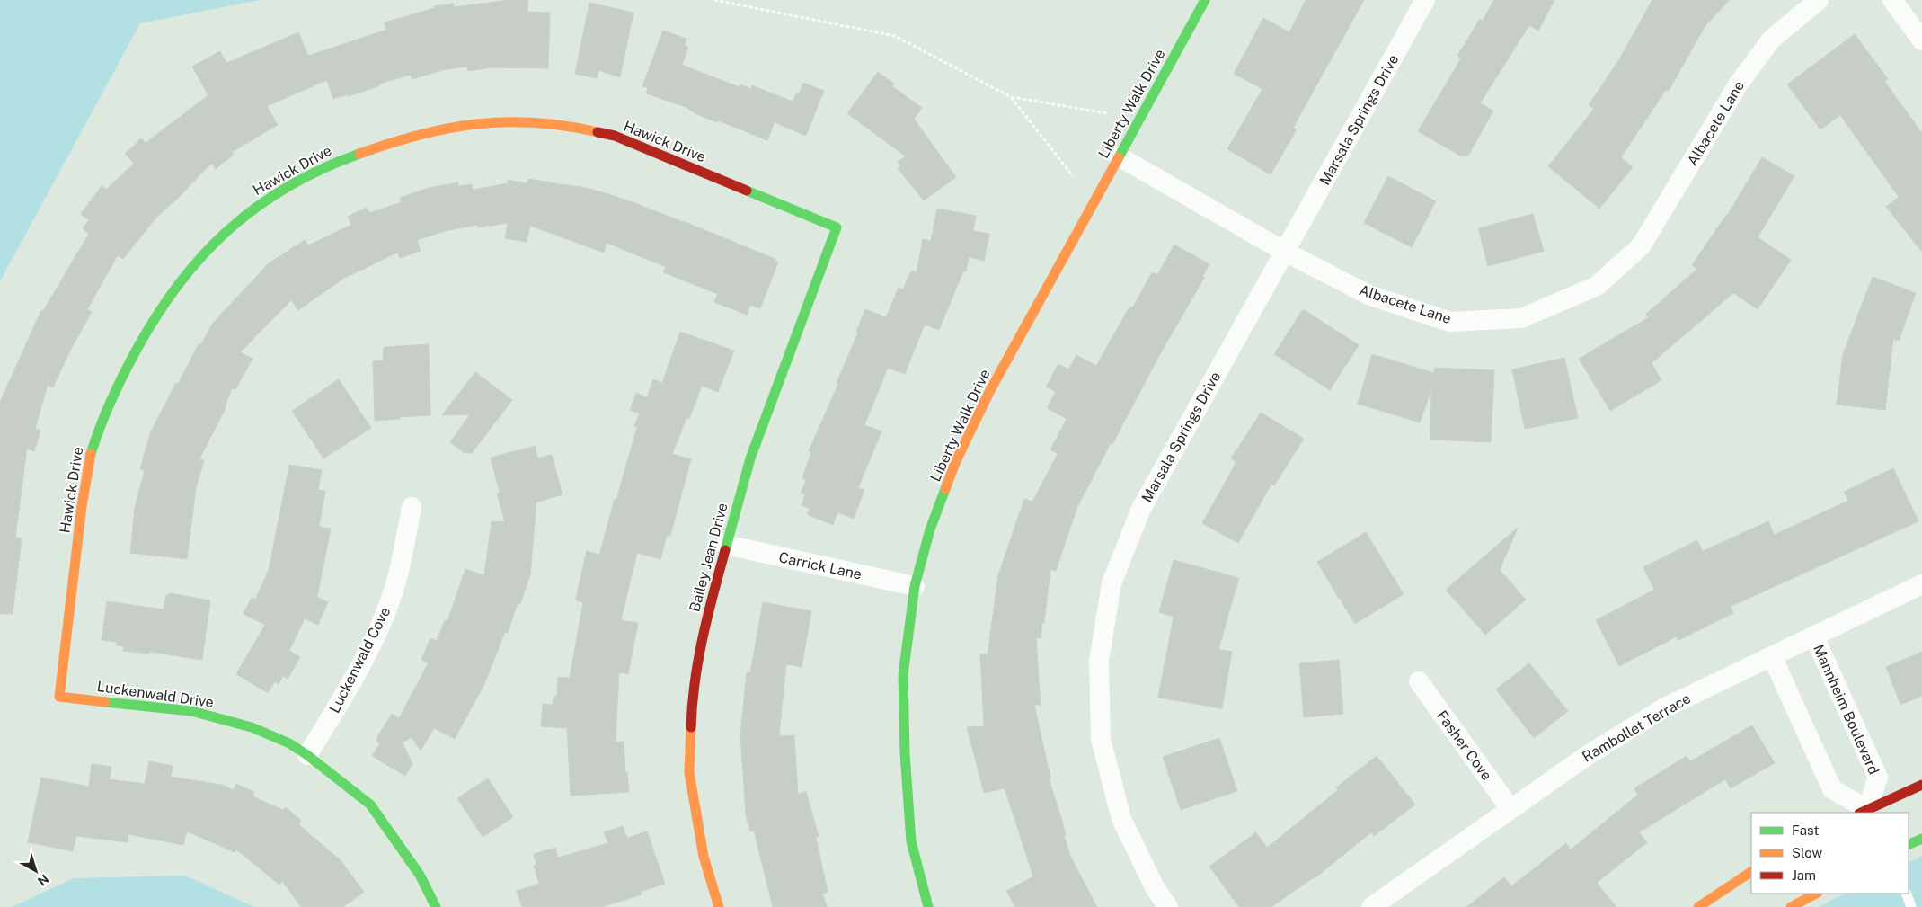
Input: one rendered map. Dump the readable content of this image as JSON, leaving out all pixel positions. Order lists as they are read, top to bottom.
{
  "streets": {
    "street": [
      "Liberty Walk Drive",
      "Marsala Springs Drive",
      "Albacete Lane",
      "Hawick Drive",
      "Bailey Jean Drive",
      "Carrick Lane",
      "Luckenwald Cove",
      "Luckenwald Drive",
      "Mannheim Boulevard",
      "Rambollet Terrace",
      "Fasher Cove"
    ]
  },
  "crossings": [
    ["Liberty Walk Drive", "Albacete Lane"],
    ["Liberty Walk Drive", "Carrick Lane"],
    ["Marsala Springs Drive", "Albacete Lane"],
    ["Hawick Drive", "Bailey Jean Drive"],
    ["Hawick Drive", "Luckenwald Drive"],
    ["Bailey Jean Drive", "Carrick Lane"],
    ["Luckenwald Cove", "Luckenwald Drive"],
    ["Mannheim Boulevard", "Rambollet Terrace"],
    ["Rambollet Terrace", "Fasher Cove"]
  ],
  "legend": ["Fast", "Slow", "Jam"],
  "north": "bottom right"
}
